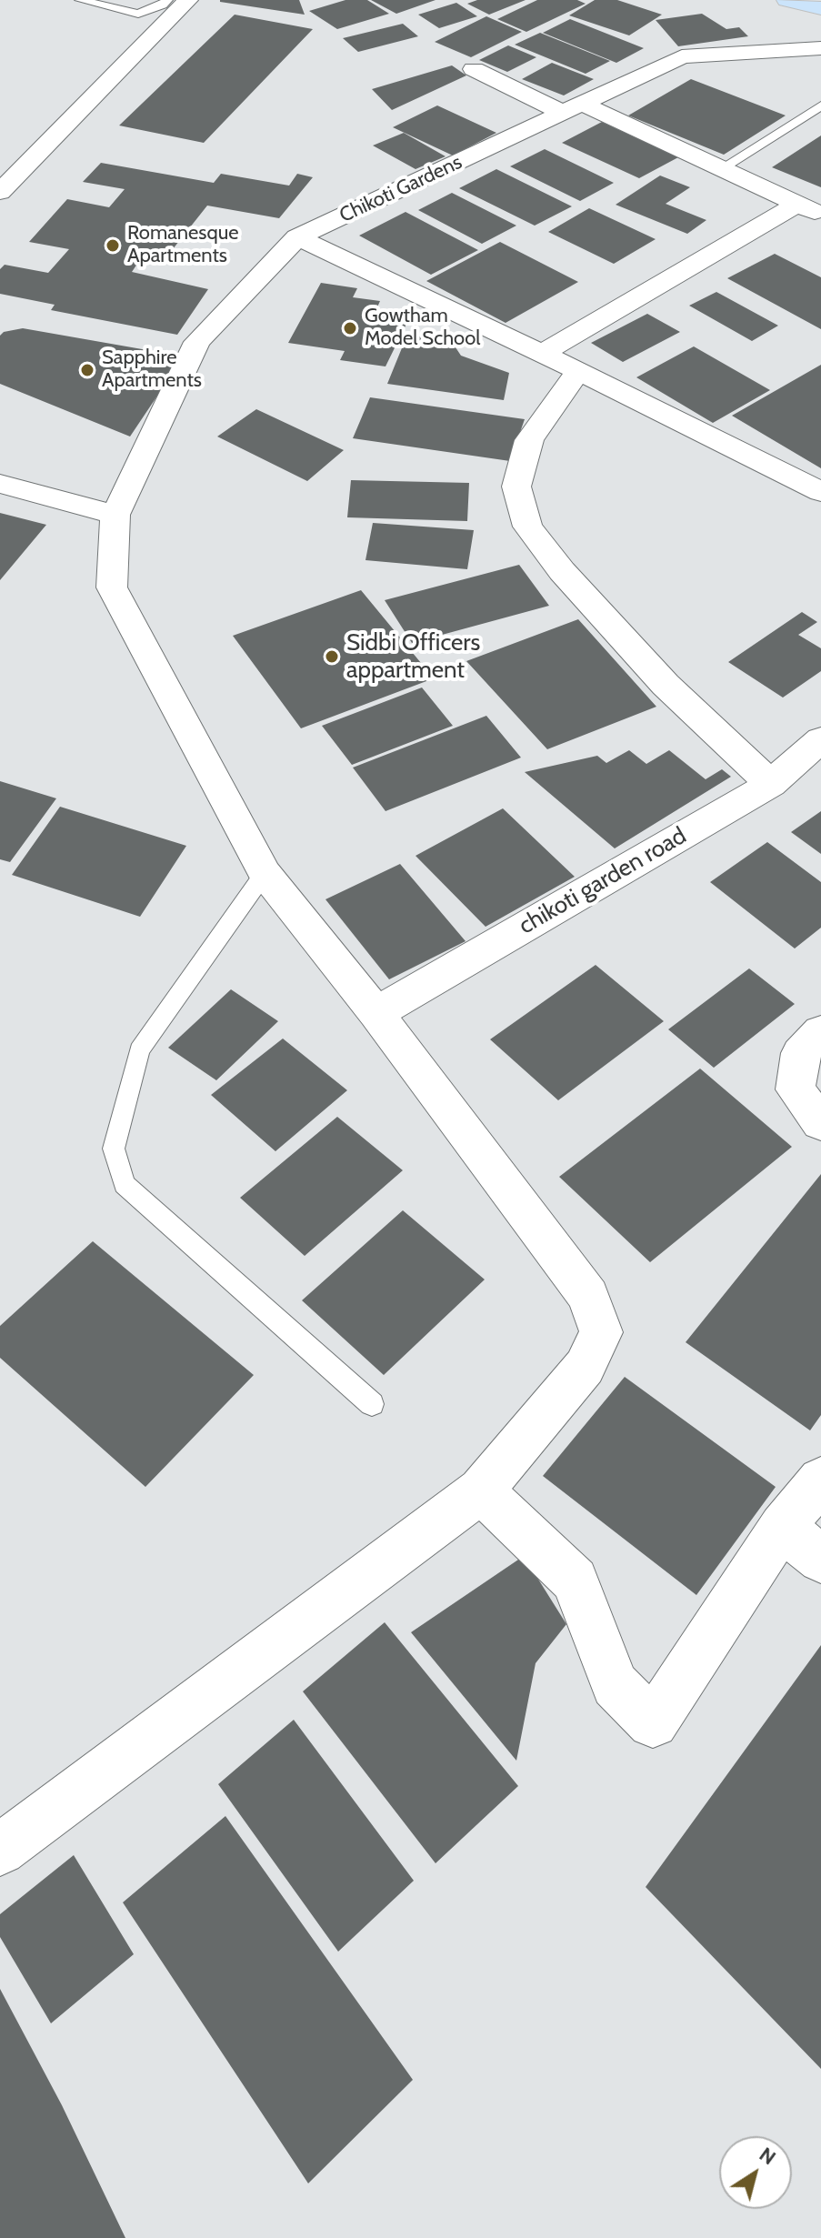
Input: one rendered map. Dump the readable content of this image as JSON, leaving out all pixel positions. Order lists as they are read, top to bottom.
{
  "streets": {
    "street": ["Chikoti Gardens", "chikoti garden road"]
  },
  "places": [
    "Romanesque Apartments",
    "Gowtham Model School",
    "Sapphire Apartments",
    "Sidbi Officers appartment"
  ],
  "north": "top right"
}
